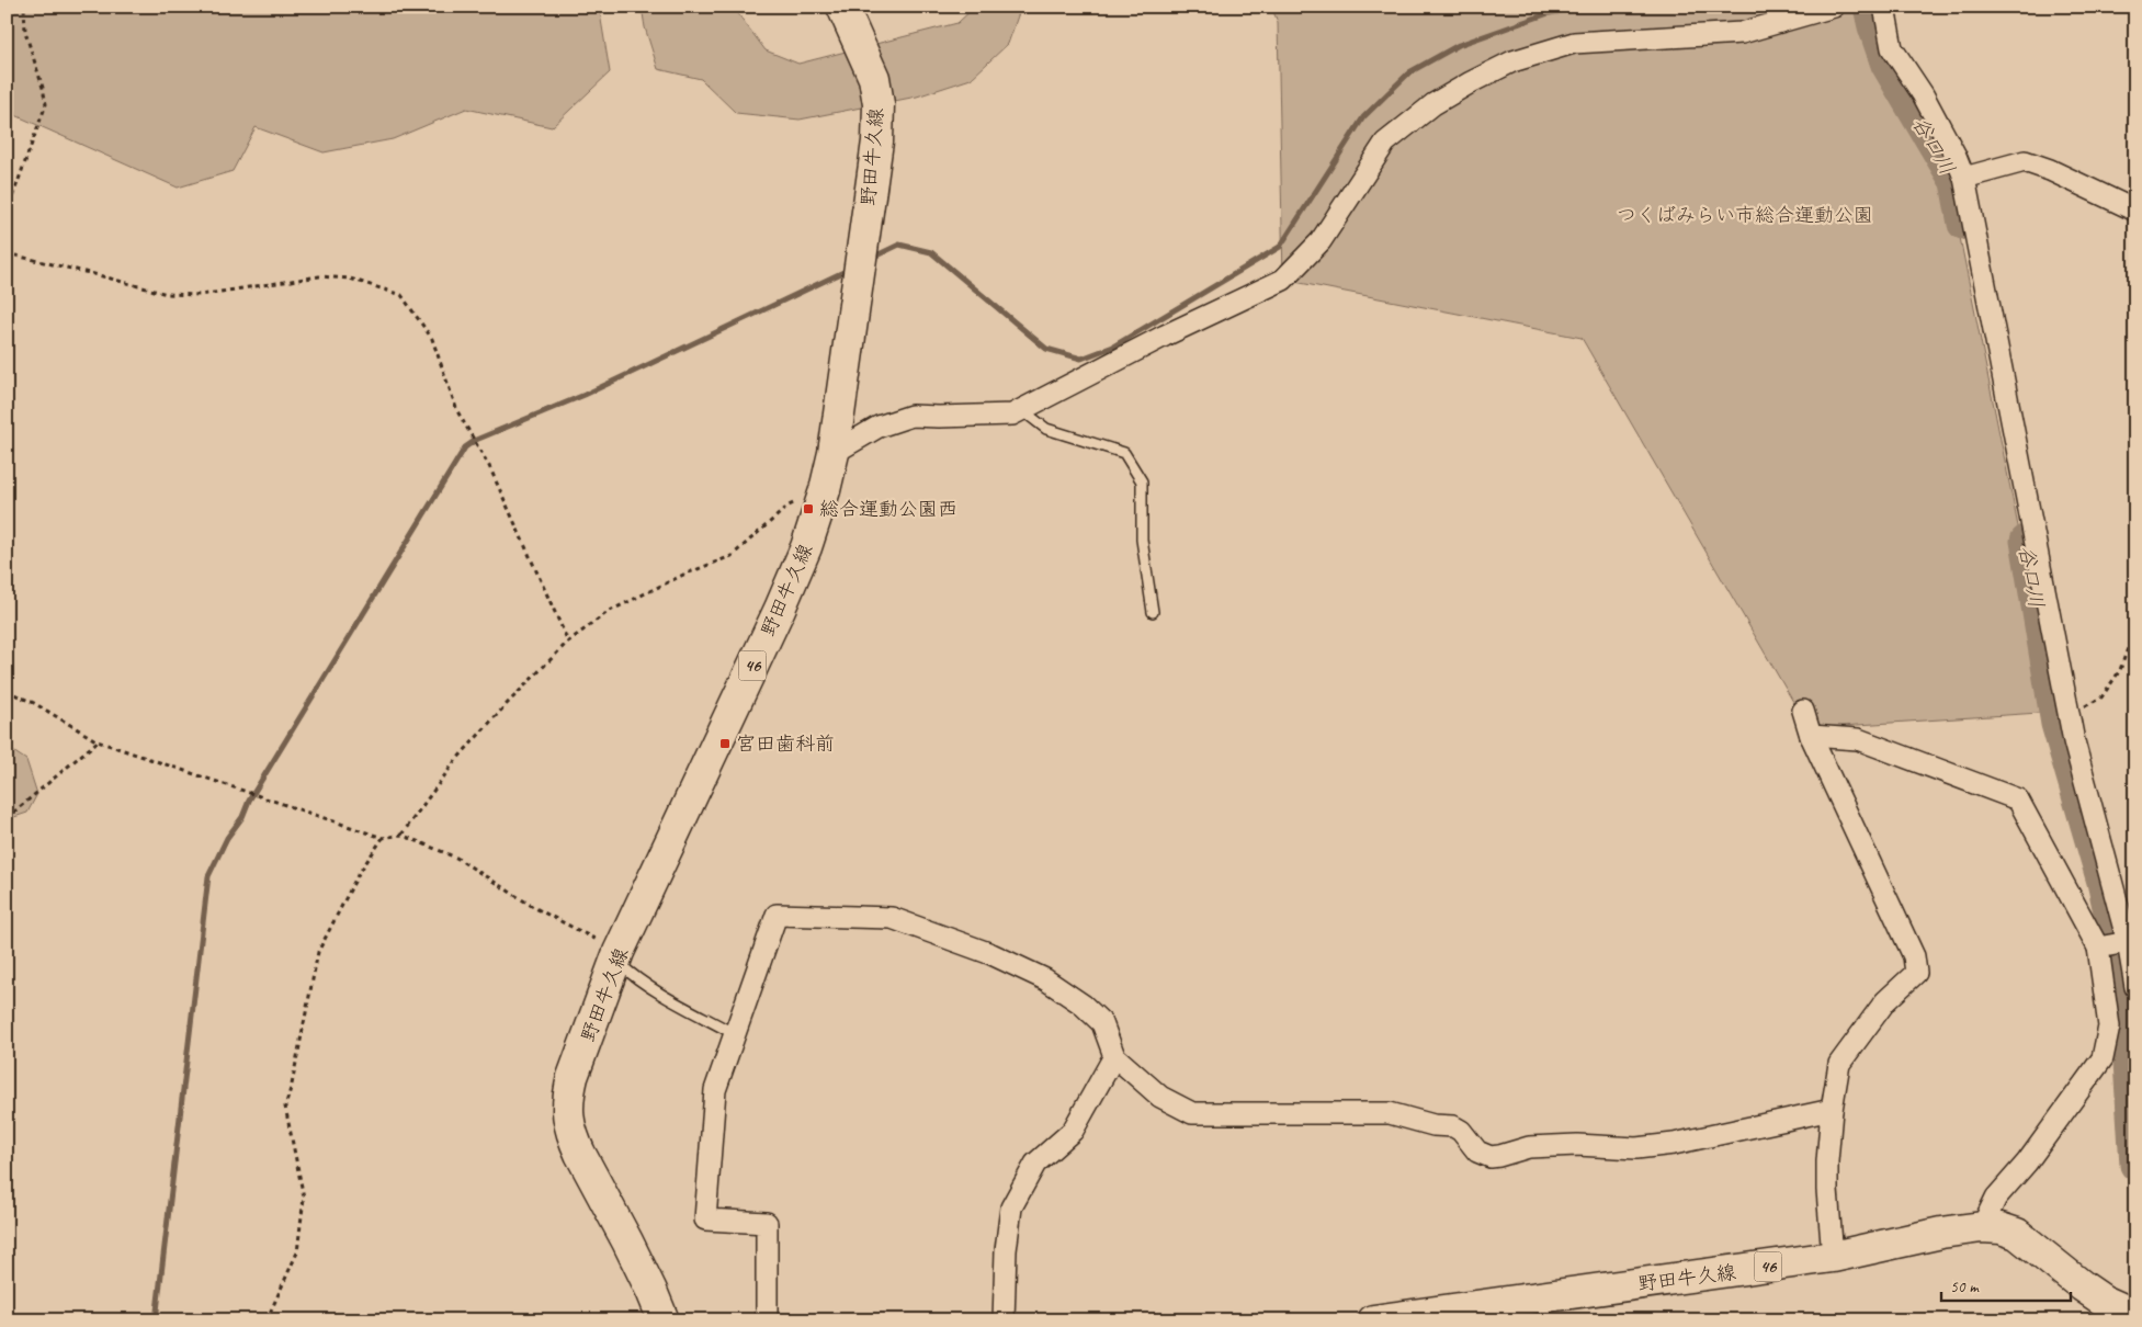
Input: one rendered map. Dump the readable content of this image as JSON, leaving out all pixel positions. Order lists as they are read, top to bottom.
{
  "streets": {
    "main road": ["野田牛久線", "46"]
  },
  "water": ["谷口川"],
  "parks": ["つくばみらい市総合運動公園"],
  "places": {
    "transit": ["総合運動公園西", "宮田歯科前"]
  },
  "scale_bar": "50 m"
}
